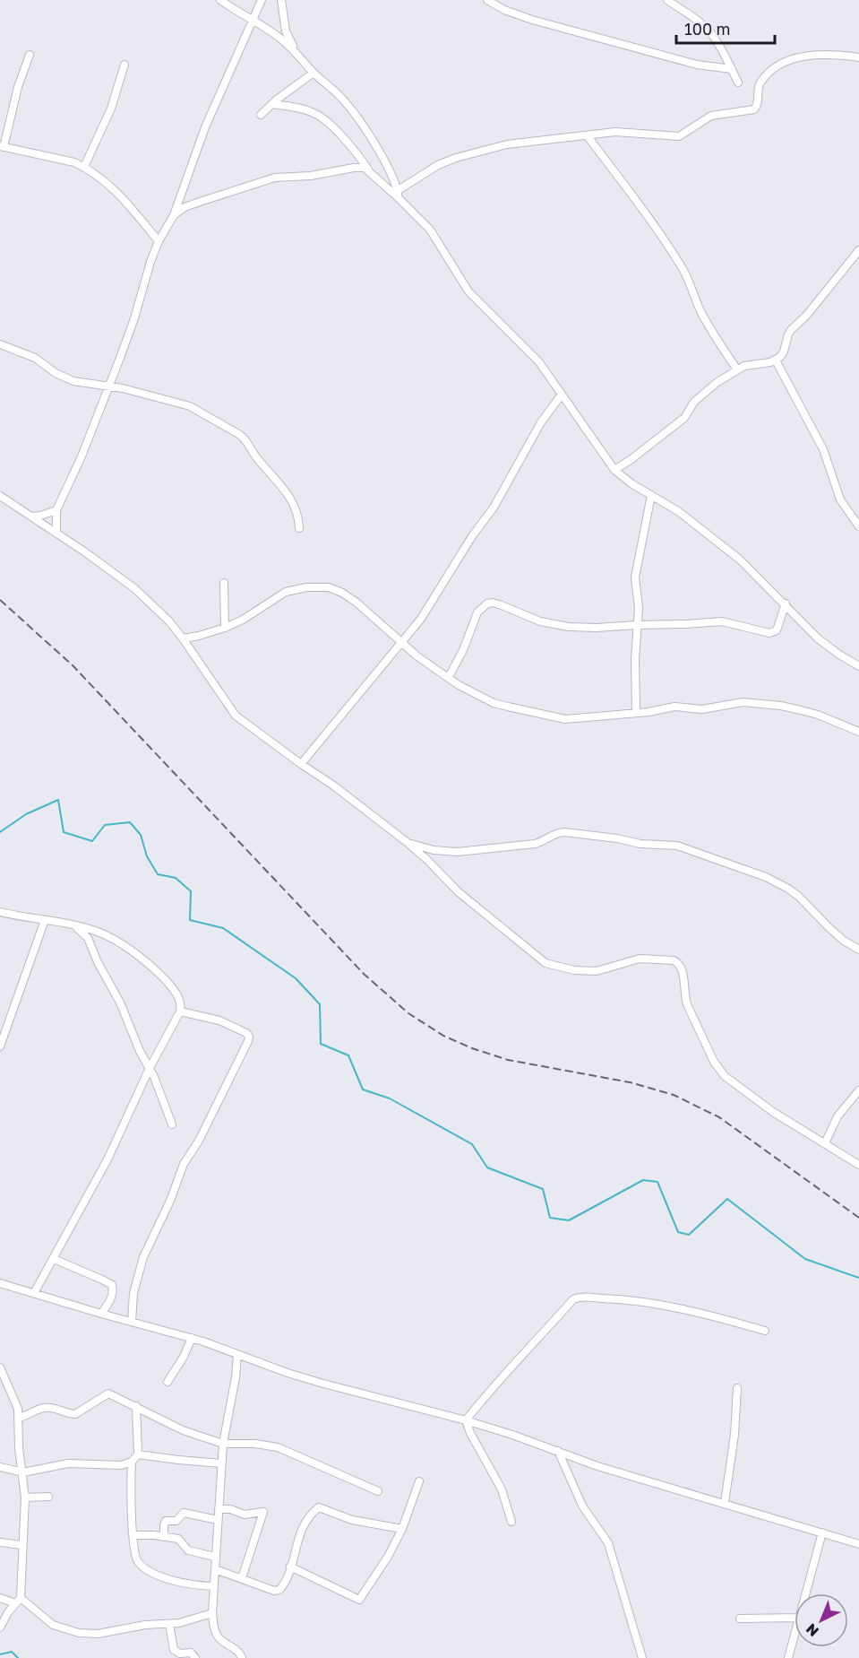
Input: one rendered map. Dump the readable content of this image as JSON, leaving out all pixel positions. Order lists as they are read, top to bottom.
{
  "scale_bar": "100 m",
  "north": "bottom left"
}
